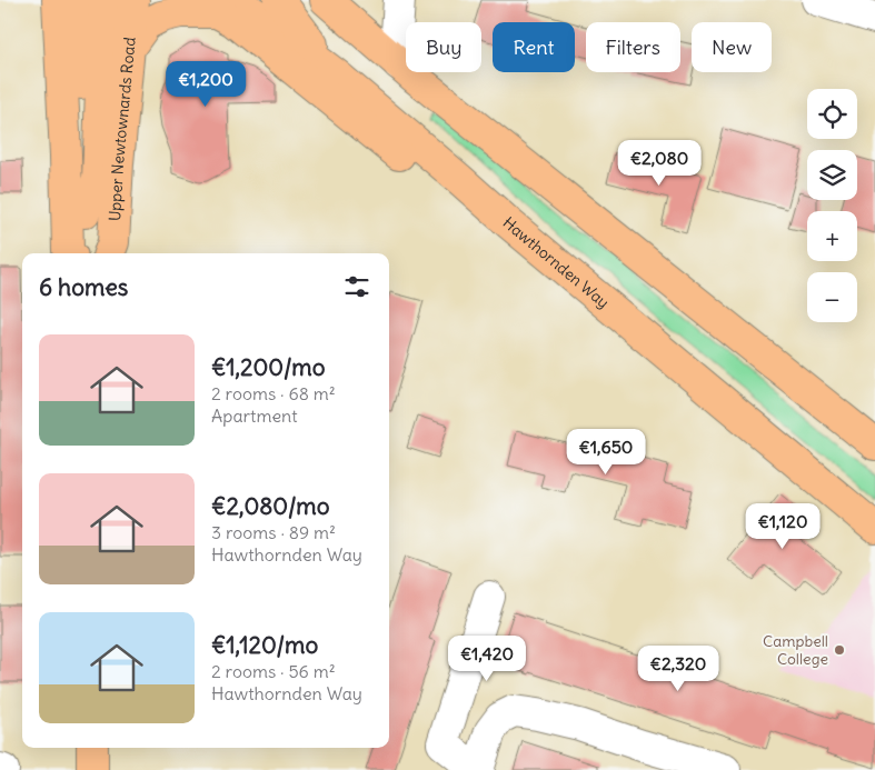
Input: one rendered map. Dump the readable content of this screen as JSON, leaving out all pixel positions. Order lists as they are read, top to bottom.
{
  "streets": {
    "highway": ["Upper Newtownards Road", "Hawthornden Way"]
  },
  "places": ["Campbell College"],
  "page": {
    "chip": [
      "Buy",
      "Rent",
      "Filters",
      "New"
    ],
    "price": [
      "€1,200",
      "€2,080",
      "€1,650",
      "€1,120",
      "€1,420",
      "€2,320"
    ],
    "map_buttons": ["+", "−"],
    "heading": "6 homes",
    "list": [
      {
        "name": "€1,200/mo",
        "note": "2 rooms · 68 m² · Apartment"
      },
      {
        "name": "€2,080/mo",
        "note": "3 rooms · 89 m² · Hawthornden Way"
      },
      {
        "name": "€1,120/mo",
        "note": "2 rooms · 56 m² · Hawthornden Way"
      }
    ]
  }
}
